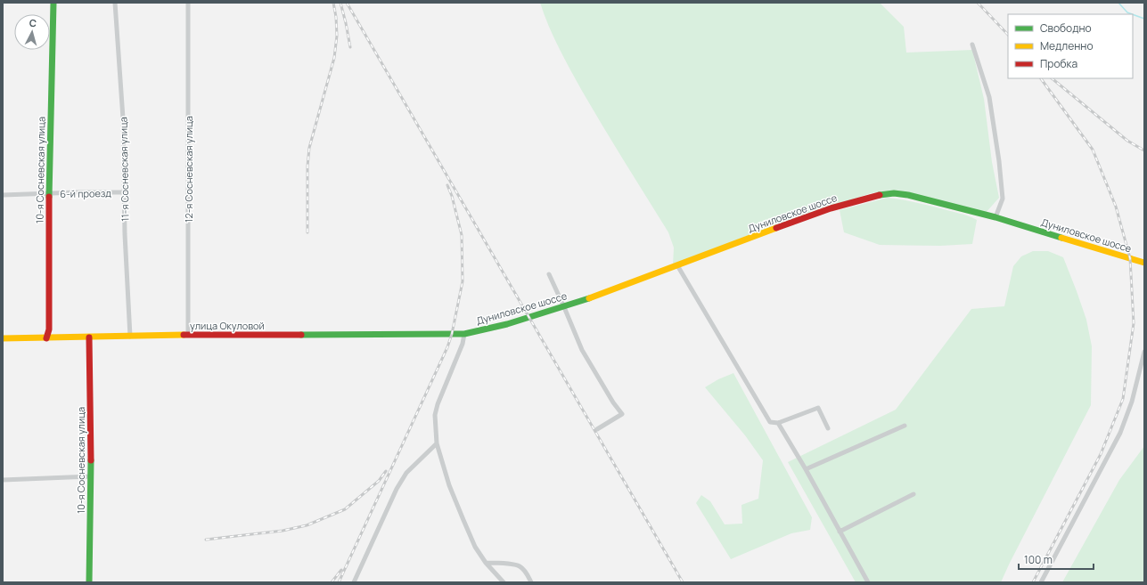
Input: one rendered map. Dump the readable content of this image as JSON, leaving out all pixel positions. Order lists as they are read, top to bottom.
{
  "streets": {
    "street": [
      "11-я Сосневская улица",
      "12-я Сосневская улица",
      "10-я Сосневская улица",
      "6-й проезд",
      "Дуниловское шоссе",
      "улица Окуловой"
    ]
  },
  "crossings": [
    ["11-я Сосневская улица", "6-й проезд"],
    ["11-я Сосневская улица", "улица Окуловой"],
    ["12-я Сосневская улица", "улица Окуловой"],
    ["10-я Сосневская улица", "6-й проезд"],
    ["10-я Сосневская улица", "улица Окуловой"],
    ["Дуниловское шоссе", "улица Окуловой"]
  ],
  "legend": ["Свободно", "Медленно", "Пробка"],
  "scale_bar": "100 m",
  "north": "top"
}
